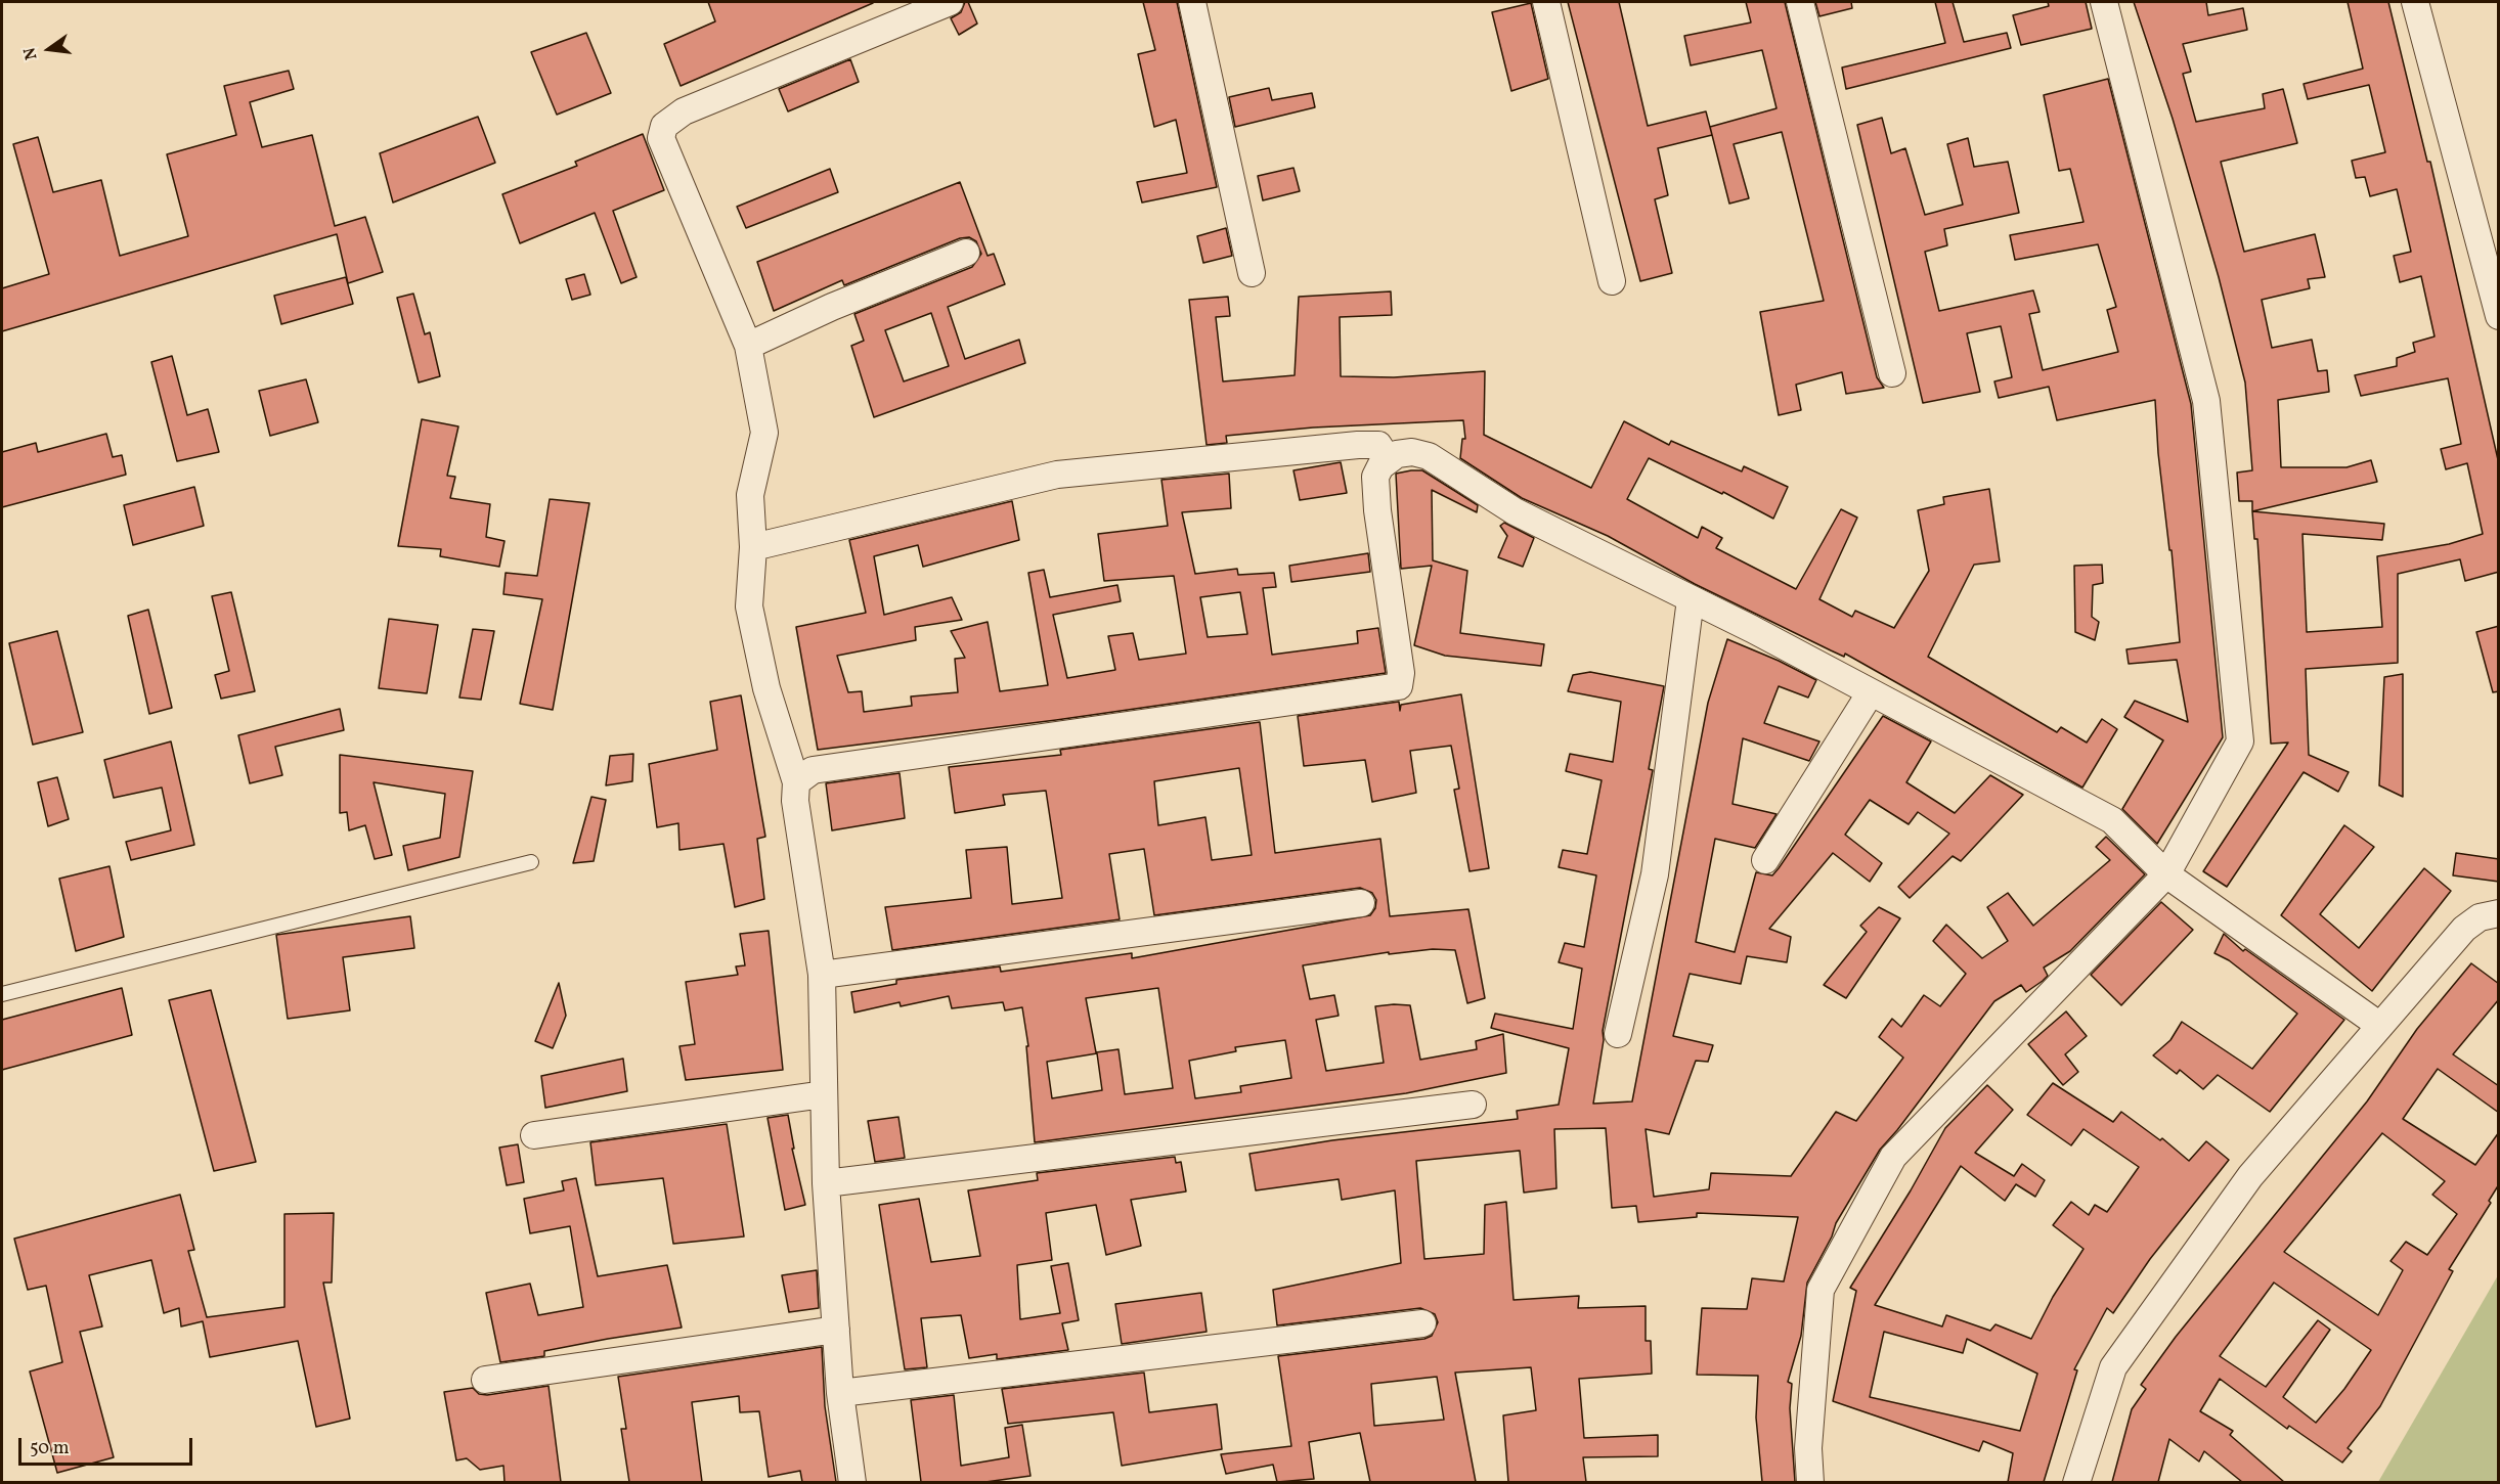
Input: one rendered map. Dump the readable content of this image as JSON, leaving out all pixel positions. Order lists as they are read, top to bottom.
{
  "scale_bar": "50 m",
  "north": "left"
}
